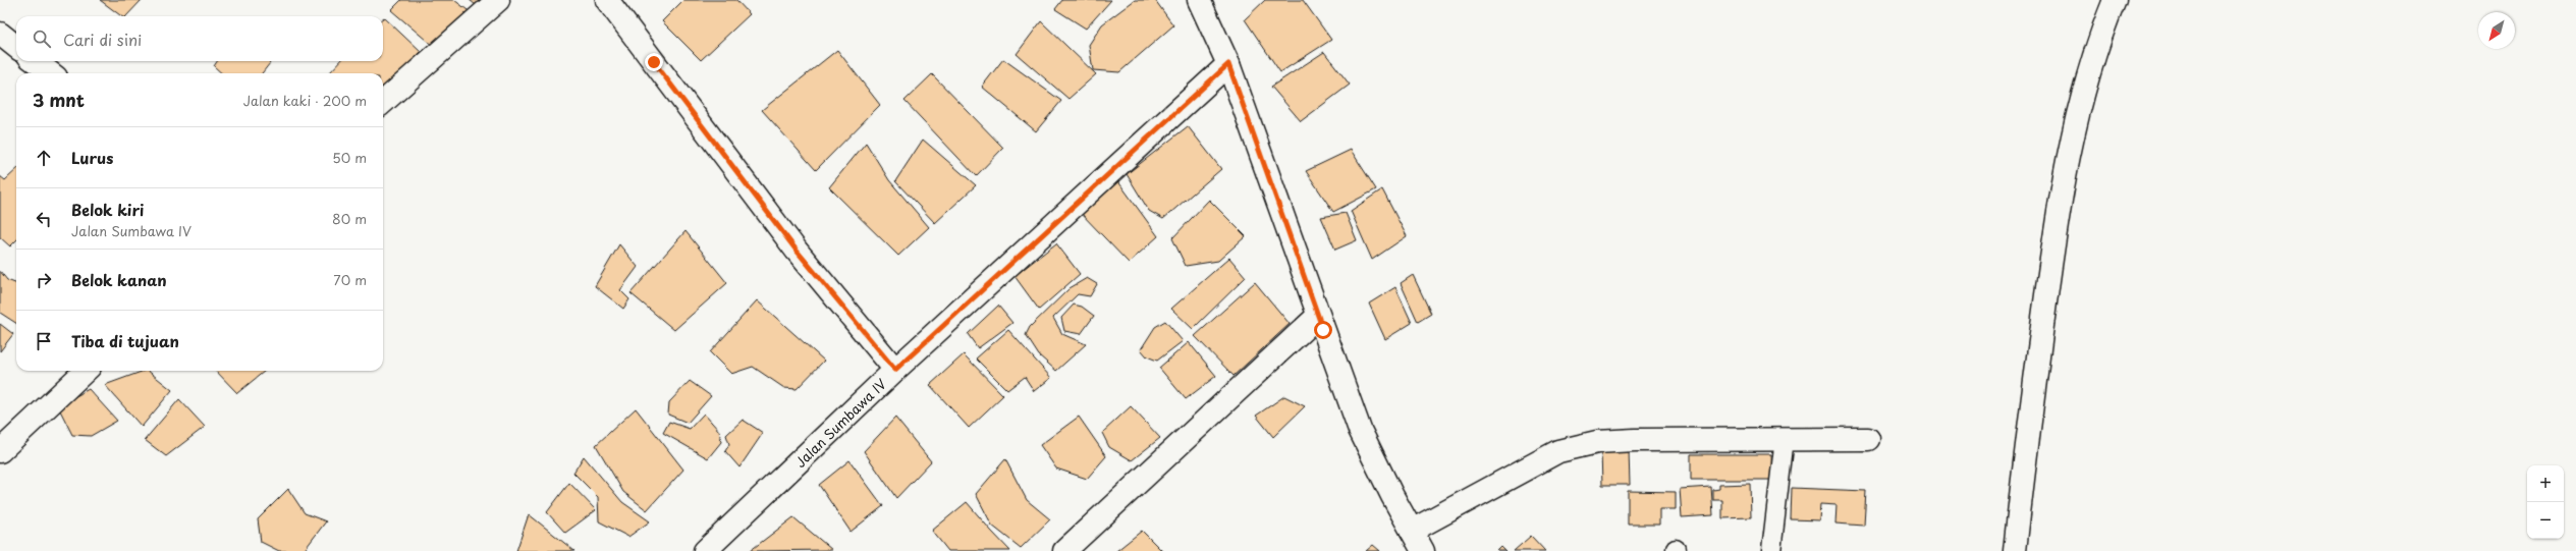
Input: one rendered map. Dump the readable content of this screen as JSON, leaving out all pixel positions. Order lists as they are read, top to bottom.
{
  "streets": {
    "street": ["Jalan Sumbawa IV"]
  },
  "north": "bottom left",
  "page": {
    "search": "Cari di sini",
    "heading": ["3 mnt", "Jalan kaki · 200 m"],
    "list": [
      ["Lurus", "50 m"],
      ["Belok kiri", "Jalan Sumbawa IV", "80 m"],
      ["Belok kanan", "70 m"],
      "Tiba di tujuan"
    ],
    "map_buttons": ["+", "−"]
  }
}
